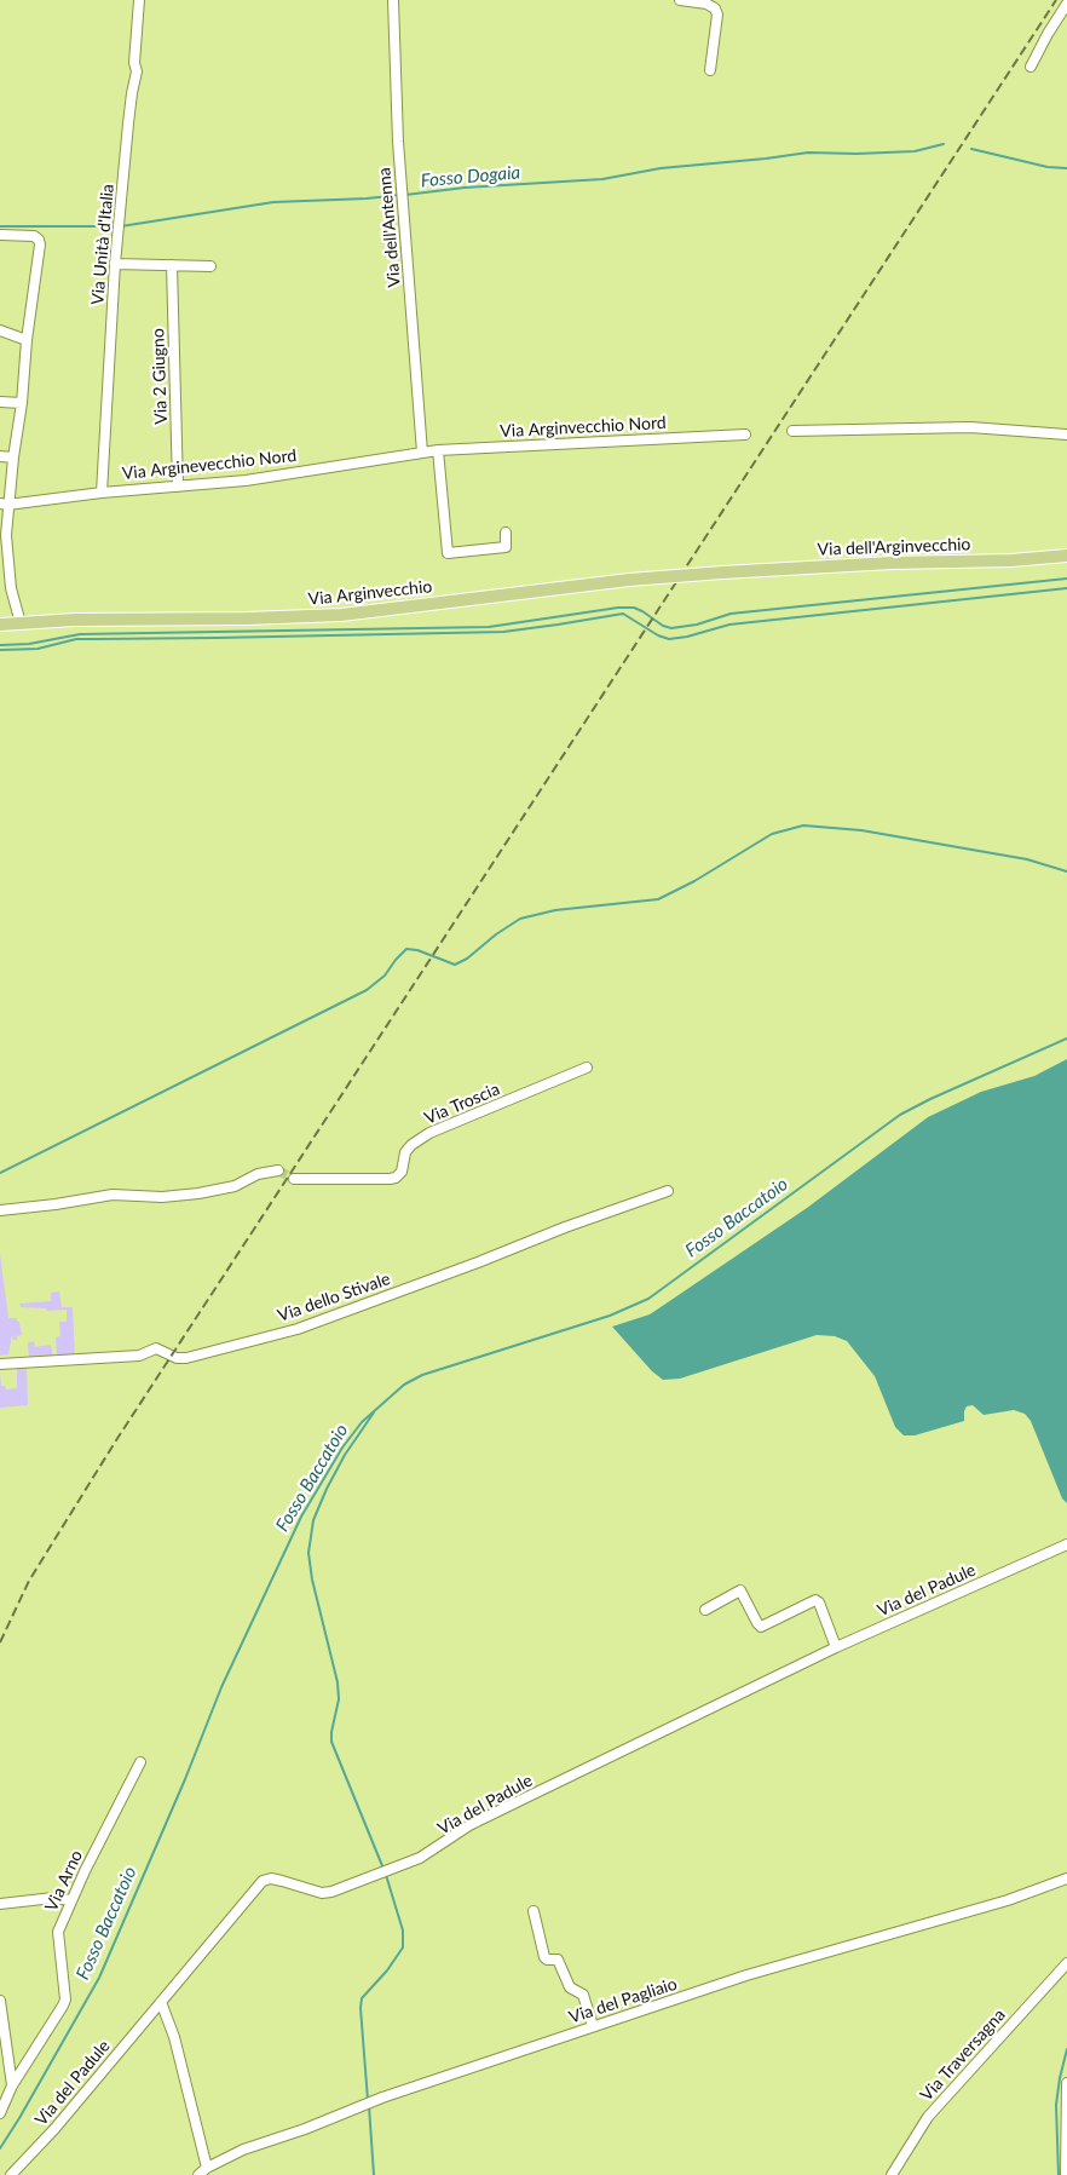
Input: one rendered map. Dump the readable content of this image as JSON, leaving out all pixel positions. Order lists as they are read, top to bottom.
{
  "streets": {
    "main road": ["Via dell'Arginvecchio", "Via Arginvecchio"],
    "street": [
      "Via dell'Antenna",
      "Via Unità d'Italia",
      "Via 2 Giugno",
      "Via Arginvecchio Nord",
      "Via Arginevecchio Nord",
      "Via Troscia",
      "Via dello Stivale",
      "Via del Padule",
      "Via Arno",
      "Via del Pagliaio",
      "Via Traversagna"
    ]
  },
  "crossings": [
    ["Via dell'Antenna", "Via Arginvecchio Nord"],
    ["Via dell'Antenna", "Via Arginevecchio Nord"],
    ["Via Unità d'Italia", "Via Arginevecchio Nord"],
    ["Via 2 Giugno", "Via Arginevecchio Nord"],
    ["Via Arginvecchio Nord", "Via Arginevecchio Nord"],
    ["Via dell'Arginvecchio", "Via Arginvecchio"]
  ],
  "water": ["Fosso Dogaia", "Fosso Baccatoio"]
}
